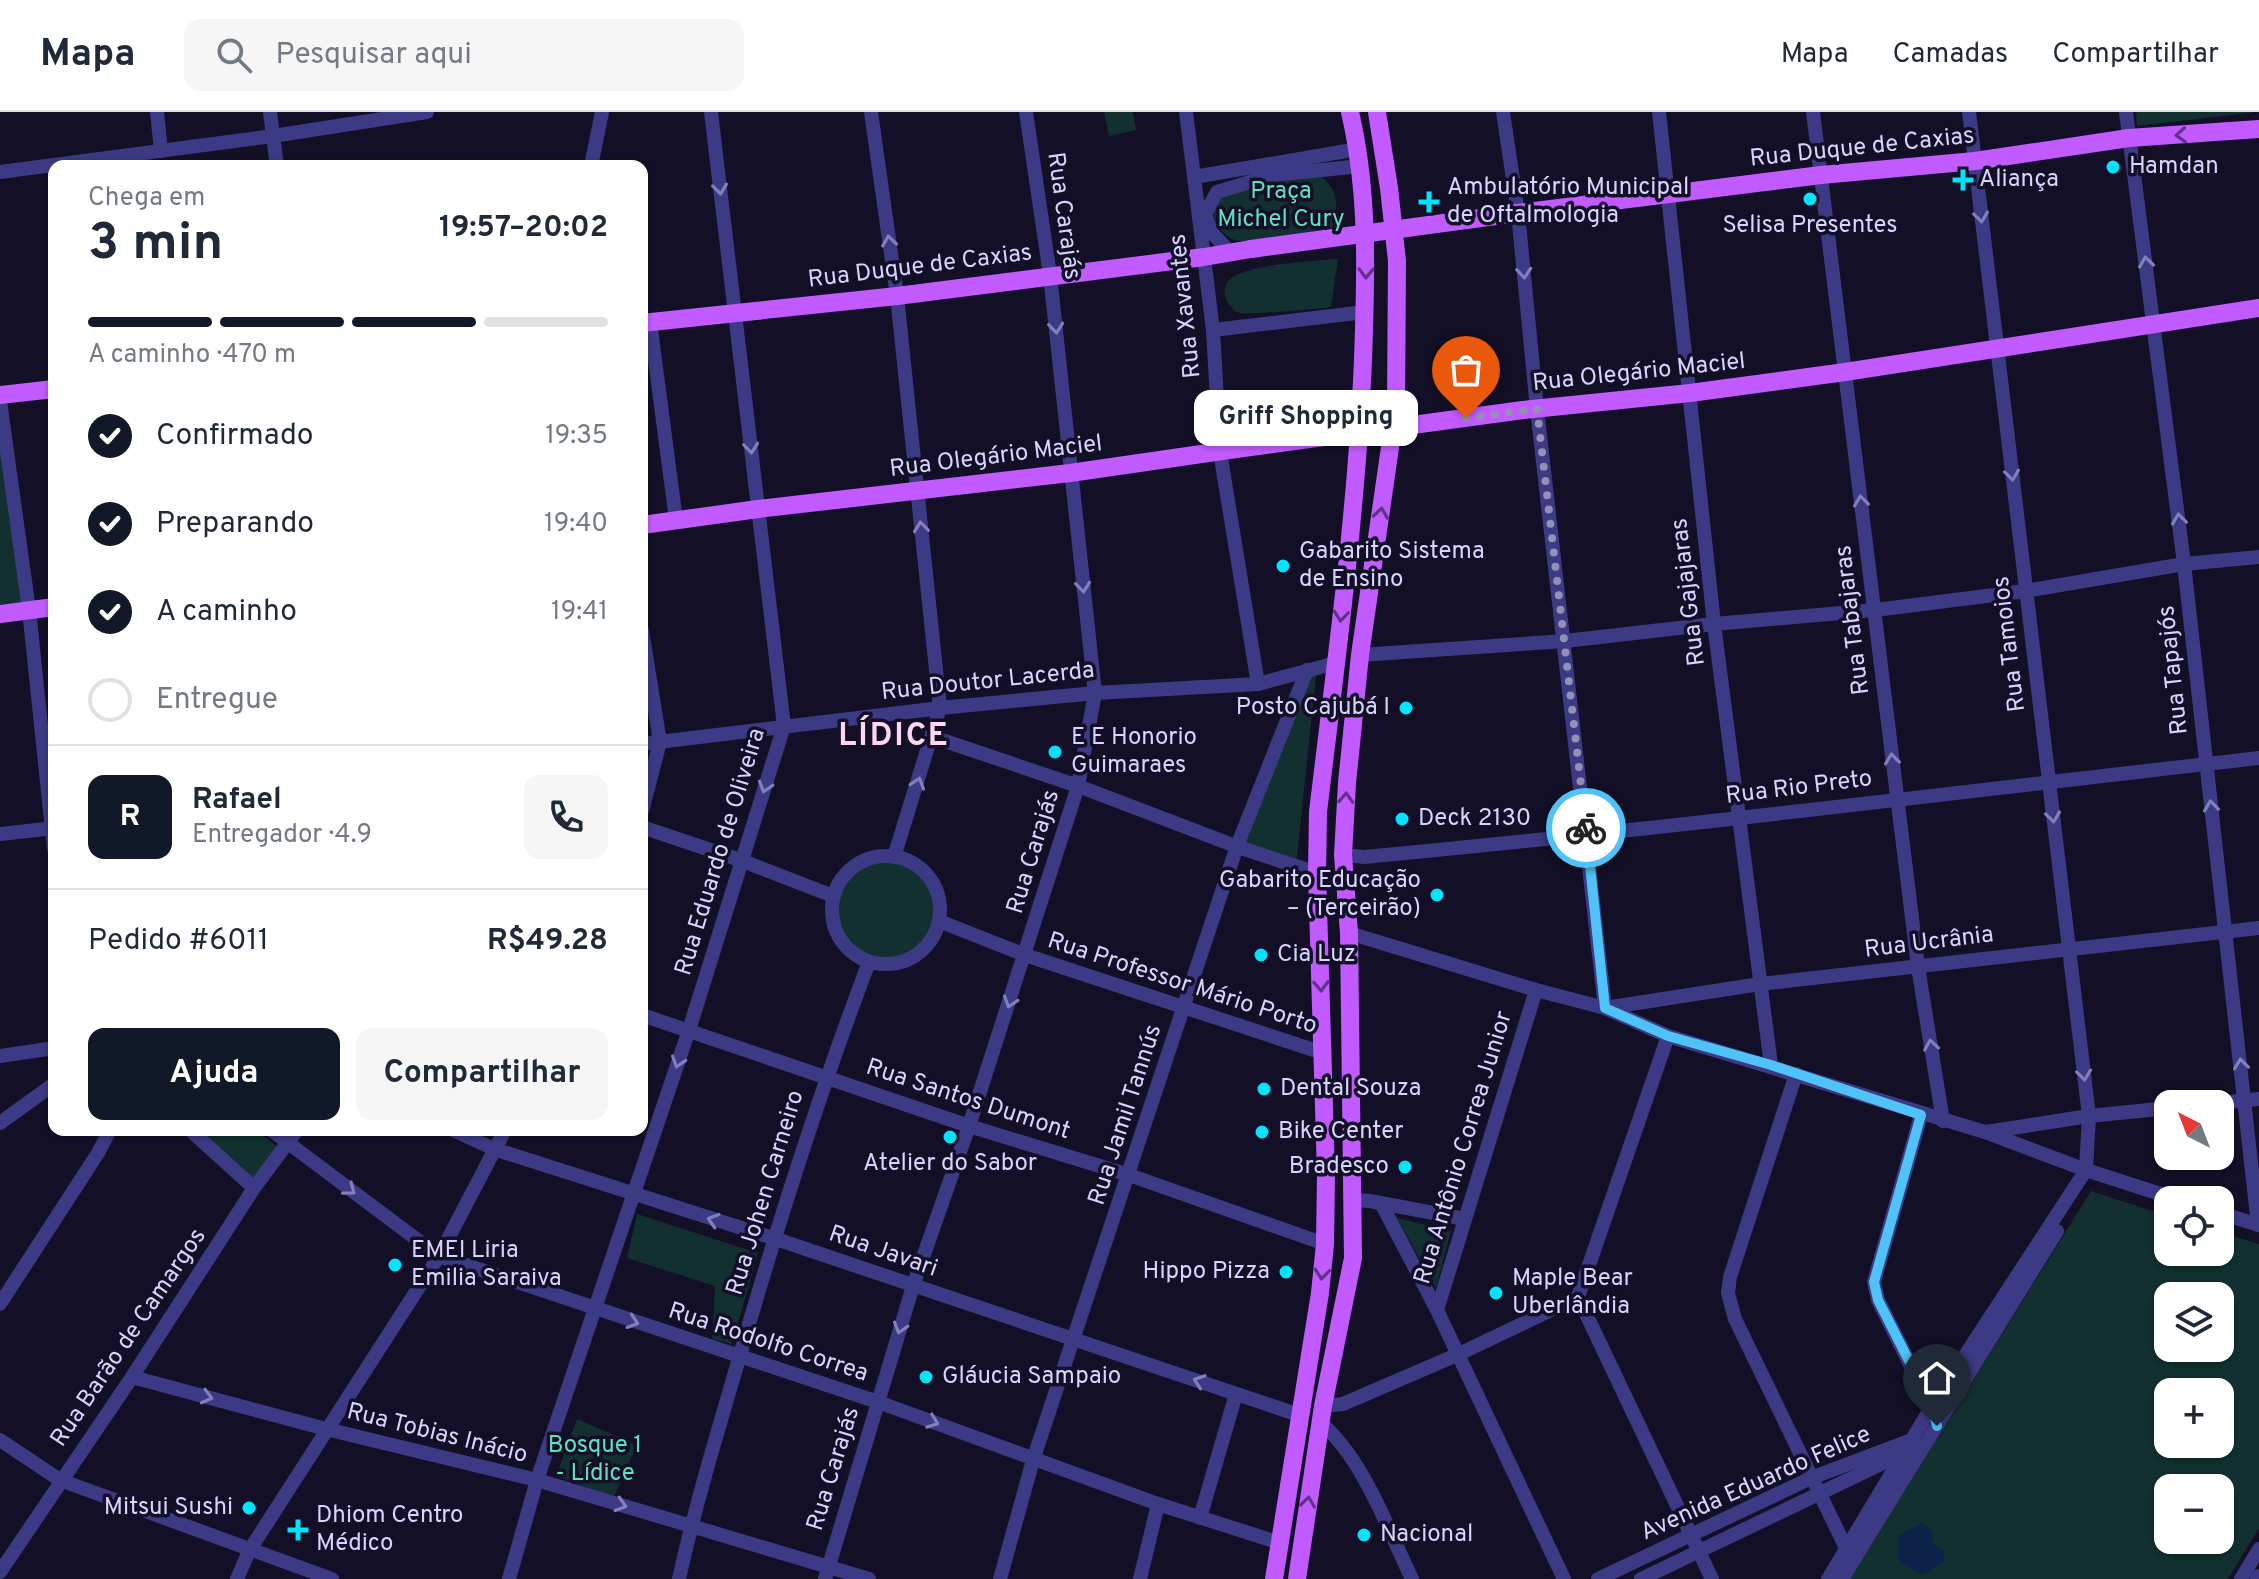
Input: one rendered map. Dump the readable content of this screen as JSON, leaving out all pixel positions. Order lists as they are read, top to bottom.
{
  "streets": {
    "main road": ["Rua Duque de Caxias", "Rua Olegário Maciel"],
    "street": [
      "Rua Carajás",
      "Rua Xavantes",
      "Rua Gajajaras",
      "Rua Tabajaras",
      "Rua Tamoios",
      "Rua Tapajós",
      "Rua Doutor Lacerda",
      "Rua Rio Preto",
      "Rua Eduardo de Oliveira",
      "Rua Ucrânia",
      "Rua Professor Mário Porto",
      "Rua Santos Dumont",
      "Rua Jamil Tannús",
      "Rua Antônio Correa Junior",
      "Rua Johen Carneiro",
      "Rua Javari",
      "Rua Barão de Camargos",
      "Rua Rodolfo Correa",
      "Rua Tobias Inácio",
      "Avenida Eduardo Felice"
    ]
  },
  "crossings": [
    ["Rua Duque de Caxias", "Rua Carajás"],
    ["Rua Duque de Caxias", "Rua Xavantes"],
    ["Rua Duque de Caxias", "Rua Gajajaras"],
    ["Rua Duque de Caxias", "Rua Tabajaras"],
    ["Rua Duque de Caxias", "Rua Tamoios"],
    ["Rua Duque de Caxias", "Rua Tapajós"],
    ["Rua Duque de Caxias", "Rua Eduardo de Oliveira"],
    ["Rua Carajás", "Rua Olegário Maciel"],
    ["Rua Carajás", "Rua Doutor Lacerda"],
    ["Rua Carajás", "Rua Professor Mário Porto"],
    ["Rua Carajás", "Rua Santos Dumont"],
    ["Rua Carajás", "Rua Javari"],
    ["Rua Carajás", "Rua Rodolfo Correa"],
    ["Rua Carajás", "Rua Tobias Inácio"],
    ["Rua Xavantes", "Rua Olegário Maciel"],
    ["Rua Xavantes", "Rua Doutor Lacerda"],
    ["Rua Olegário Maciel", "Rua Gajajaras"],
    ["Rua Olegário Maciel", "Rua Tabajaras"],
    ["Rua Olegário Maciel", "Rua Tamoios"],
    ["Rua Olegário Maciel", "Rua Tapajós"],
    ["Rua Olegário Maciel", "Rua Eduardo de Oliveira"],
    ["Rua Gajajaras", "Rua Rio Preto"],
    ["Rua Gajajaras", "Rua Ucrânia"],
    ["Rua Tabajaras", "Rua Rio Preto"],
    ["Rua Tabajaras", "Rua Ucrânia"],
    ["Rua Tamoios", "Rua Rio Preto"],
    ["Rua Tamoios", "Rua Ucrânia"],
    ["Rua Tapajós", "Rua Rio Preto"],
    ["Rua Tapajós", "Rua Ucrânia"],
    ["Rua Doutor Lacerda", "Rua Eduardo de Oliveira"],
    ["Rua Doutor Lacerda", "Rua Jamil Tannús"],
    ["Rua Eduardo de Oliveira", "Rua Santos Dumont"],
    ["Rua Eduardo de Oliveira", "Rua Javari"],
    ["Rua Eduardo de Oliveira", "Rua Rodolfo Correa"],
    ["Rua Eduardo de Oliveira", "Rua Tobias Inácio"],
    ["Rua Professor Mário Porto", "Rua Jamil Tannús"],
    ["Rua Professor Mário Porto", "Rua Johen Carneiro"],
    ["Rua Santos Dumont", "Rua Jamil Tannús"],
    ["Rua Santos Dumont", "Rua Johen Carneiro"],
    ["Rua Jamil Tannús", "Rua Javari"],
    ["Rua Jamil Tannús", "Rua Rodolfo Correa"],
    ["Rua Johen Carneiro", "Rua Javari"],
    ["Rua Johen Carneiro", "Rua Rodolfo Correa"],
    ["Rua Johen Carneiro", "Rua Tobias Inácio"],
    ["Rua Barão de Camargos", "Rua Rodolfo Correa"],
    ["Rua Barão de Camargos", "Rua Tobias Inácio"]
  ],
  "one_way": [
    "Rua Carajás",
    "Rua Tabajaras",
    "Rua Tamoios",
    "Rua Tapajós",
    "Rua Javari",
    "Rua Rodolfo Correa",
    "Rua Tobias Inácio"
  ],
  "districts": ["LÍDICE"],
  "parks": ["Praça Michel Cury", "Bosque 1 - Lídice"],
  "places": {
    "other": [
      "Hamdan",
      "Selisa Presentes",
      "Griff Shopping",
      "Gabarito Sistema de Ensino",
      "Posto Cajubá I",
      "E E Honorio Guimaraes",
      "Deck 2130",
      "Gabarito Educação – (Terceirão)",
      "Cia Luz",
      "Dental Souza",
      "Bike Center",
      "Atelier do Sabor",
      "Bradesco",
      "EMEI Liria Emilia Saraiva",
      "Hippo Pizza",
      "Maple Bear Uberlândia",
      "Gláucia Sampaio",
      "Mitsui Sushi",
      "Nacional"
    ],
    "health": ["Aliança", "Ambulatório Municipal de Oftalmologia", "Dhiom Centro Médico"]
  },
  "north": "top left",
  "page": {
    "header": "Mapa",
    "search": "Pesquisar aqui",
    "nav": ["Mapa", "Camadas", "Compartilhar"],
    "heading": ["3 min", "Chega em", "19:57–20:02"],
    "panel": [
      "Rafael",
      "Entregador · 4.9",
      "Pedido #6011",
      "R$49.28"
    ],
    "bar": "A caminho · 470 m",
    "bubble": "Griff Shopping",
    "list": [
      ["Confirmado", "19:35"],
      ["Preparando", "19:40"],
      ["A caminho", "19:41"],
      "Entregue"
    ],
    "round": "R",
    "buttons": ["Ajuda", "Compartilhar"],
    "map_buttons": ["+", "−"]
  }
}
